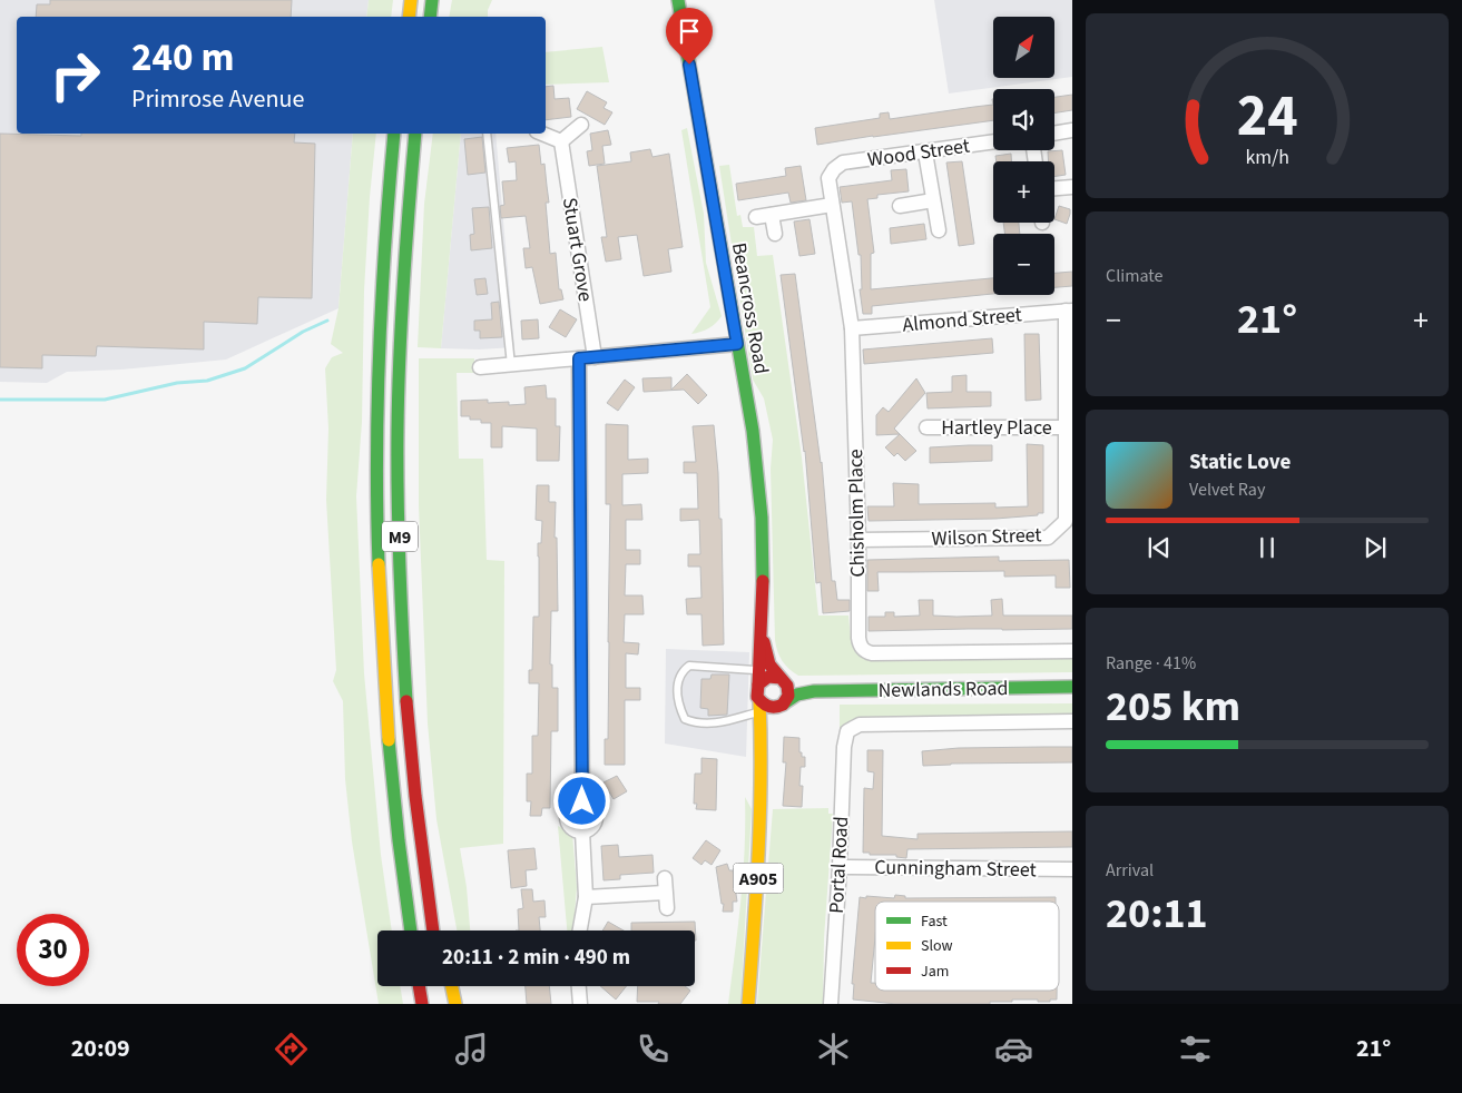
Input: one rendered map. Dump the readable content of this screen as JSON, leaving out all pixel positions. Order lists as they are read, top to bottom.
{
  "streets": {
    "main road": [
      "Beancross Road",
      "M9",
      "Newlands Road",
      "A905"
    ],
    "street": [
      "Wood Street",
      "Stuart Grove",
      "Almond Street",
      "Hartley Place",
      "Chisholm Place",
      "Wilson Street",
      "Portal Road",
      "Cunningham Street"
    ]
  },
  "crossings": [
    ["Wood Street", "Chisholm Place"],
    ["Beancross Road", "Newlands Road"],
    ["Beancross Road", "A905"],
    ["Almond Street", "Chisholm Place"],
    ["Almond Street", "Wilson Street"],
    ["Hartley Place", "Wilson Street"],
    ["Chisholm Place", "Wilson Street"],
    ["Newlands Road", "Portal Road"],
    ["Newlands Road", "A905"],
    ["Portal Road", "Cunningham Street"]
  ],
  "legend": ["Fast", "Slow", "Jam"],
  "north": "top right",
  "page": {
    "map_buttons": ["+", "−"],
    "turn": ["240 m", "Primrose Avenue"],
    "tile": [
      "Climate",
      ["Range · 41%", "205 km"],
      ["Arrival", "20:11"]
    ],
    "heat": ["−", "21°", "+"],
    "song": ["Static Love", "Velvet Ray"],
    "limit": "30",
    "trip": "20:11 · 2 min · 490 m",
    "tabs": ["20:09", "21°"],
    "gauge": ["24", "km/h"]
  }
}
